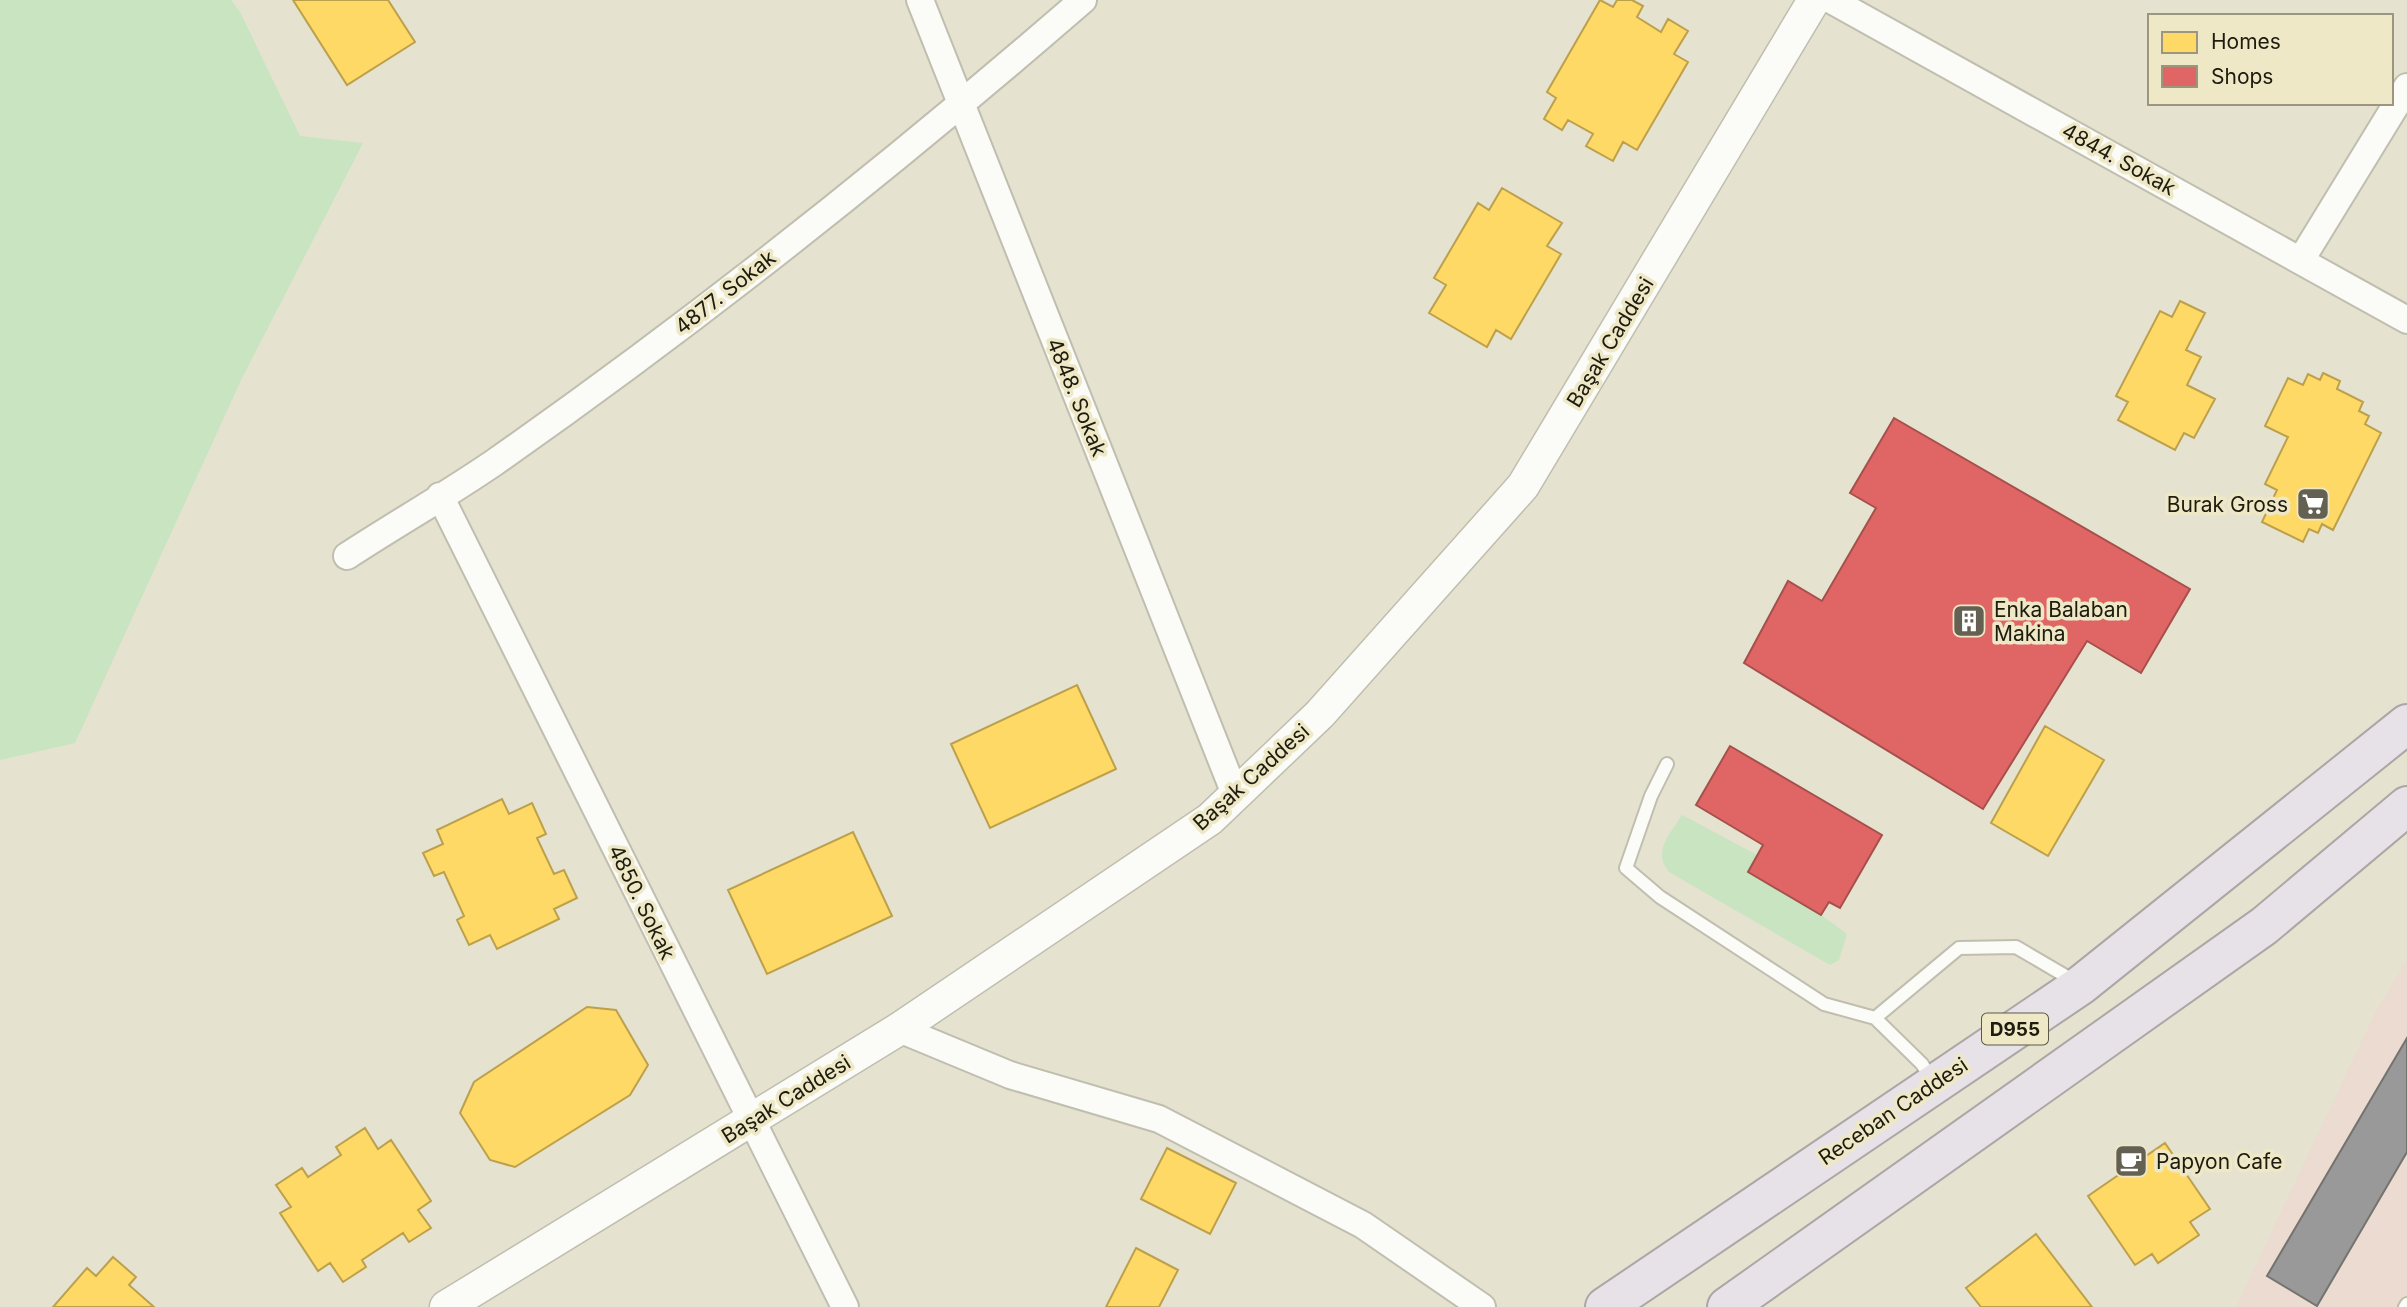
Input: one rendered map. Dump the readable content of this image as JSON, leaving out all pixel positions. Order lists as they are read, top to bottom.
{
  "streets": {
    "highway": ["D955", "Receban Caddesi"],
    "street": [
      "4844. Sokak",
      "4877. Sokak",
      "Başak Caddesi",
      "4848. Sokak",
      "4850. Sokak"
    ]
  },
  "crossings": [
    ["4877. Sokak", "4848. Sokak"],
    ["4877. Sokak", "4850. Sokak"],
    ["Başak Caddesi", "4848. Sokak"],
    ["Başak Caddesi", "4850. Sokak"]
  ],
  "places": {
    "supermarket": ["Burak Gross"],
    "building": ["Enka Balaban Makina"],
    "cafe": ["Papyon Cafe"]
  },
  "legend": ["Homes", "Shops"]
}
